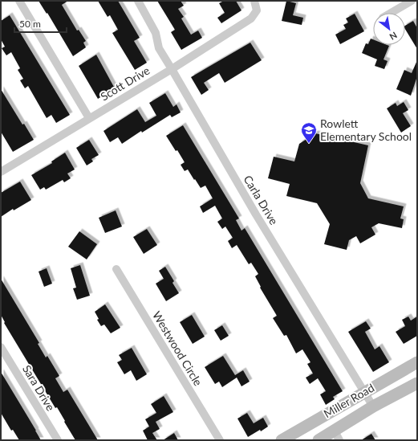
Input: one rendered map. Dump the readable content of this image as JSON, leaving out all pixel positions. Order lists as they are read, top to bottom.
{
  "streets": {
    "main road": ["Miller Road"],
    "street": [
      "Scott Drive",
      "Carla Drive",
      "Westwood Circle",
      "Sara Drive"
    ]
  },
  "crossings": [
    ["Scott Drive", "Carla Drive"],
    ["Carla Drive", "Miller Road"]
  ],
  "places": {
    "school or university": ["Rowlett Elementary School"]
  },
  "scale_bar": "50 m",
  "north": "bottom right"
}
